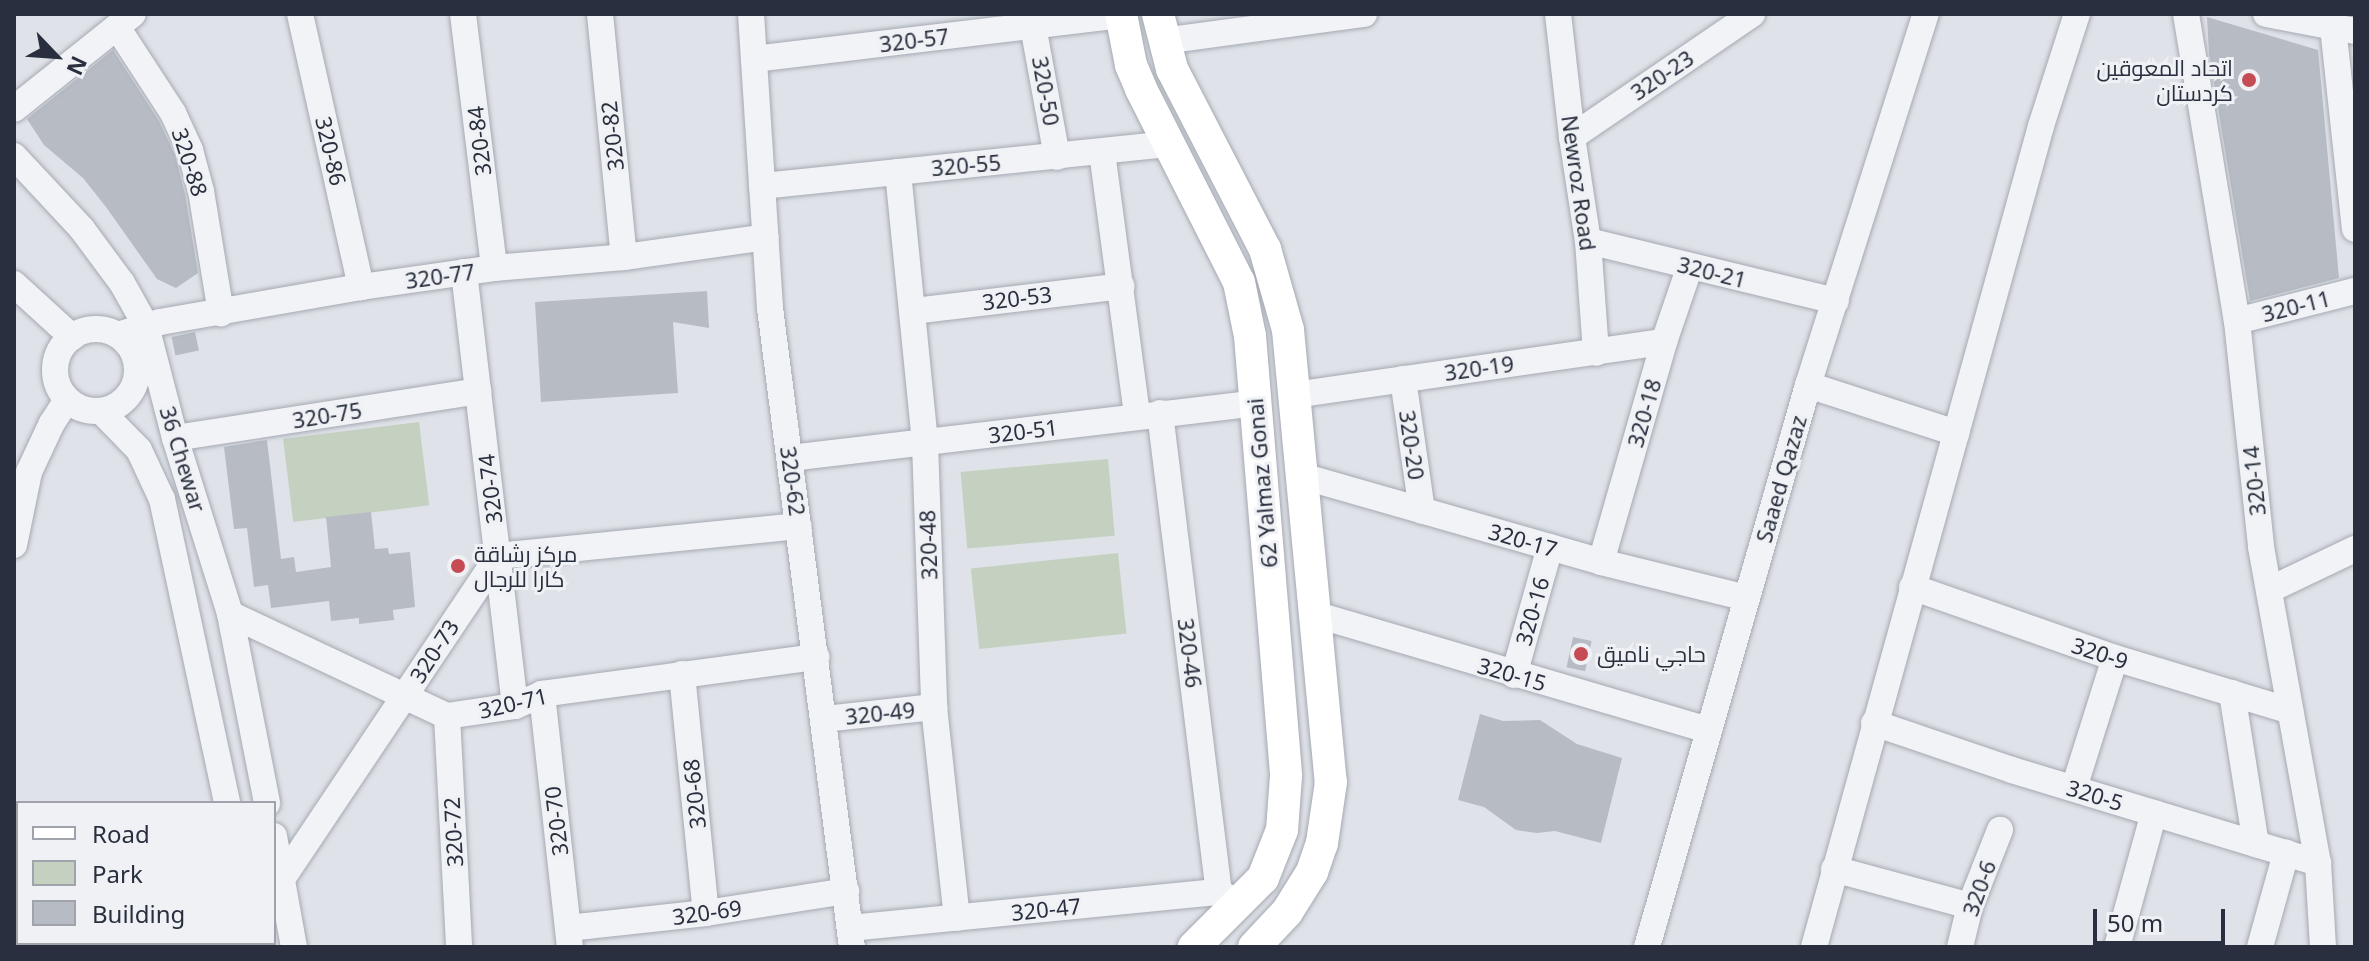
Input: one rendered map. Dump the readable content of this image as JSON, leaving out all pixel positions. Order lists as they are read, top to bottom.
{
  "streets": {
    "main road": ["62 Yalmaz Gonai"],
    "street": [
      "320-57",
      "320-23",
      "320-50",
      "320-82",
      "320-84",
      "320-86",
      "320-88",
      "320-55",
      "Newroz Road",
      "320-21",
      "320-77",
      "320-53",
      "320-11",
      "320-19",
      "320-18",
      "320-75",
      "320-51",
      "320-20",
      "36 Chewar",
      "Saaed Qazaz",
      "320-62",
      "320-14",
      "320-74",
      "320-17",
      "320-48",
      "320-16",
      "320-73",
      "320-46",
      "320-9",
      "320-15",
      "320-71",
      "320-49",
      "320-68",
      "320-5",
      "320-70",
      "320-72",
      "320-6",
      "320-47",
      "320-69"
    ]
  },
  "crossings": [
    ["320-57", "320-50"],
    ["320-57", "320-62"],
    ["320-57", "62 Yalmaz Gonai"],
    ["320-23", "Newroz Road"],
    ["320-50", "320-55"],
    ["320-82", "320-77"],
    ["320-84", "320-77"],
    ["320-86", "320-77"],
    ["320-88", "320-77"],
    ["320-55", "320-62"],
    ["320-55", "62 Yalmaz Gonai"],
    ["320-55", "320-48"],
    ["320-55", "320-46"],
    ["Newroz Road", "320-21"],
    ["Newroz Road", "320-19"],
    ["320-21", "320-18"],
    ["320-21", "Saaed Qazaz"],
    ["320-77", "36 Chewar"],
    ["320-77", "320-62"],
    ["320-77", "320-74"],
    ["320-53", "320-48"],
    ["320-53", "320-46"],
    ["320-11", "320-14"],
    ["320-19", "320-18"],
    ["320-19", "320-20"],
    ["320-19", "62 Yalmaz Gonai"],
    ["320-18", "320-17"],
    ["320-75", "36 Chewar"],
    ["320-75", "320-74"],
    ["320-51", "320-62"],
    ["320-51", "62 Yalmaz Gonai"],
    ["320-51", "320-48"],
    ["320-51", "320-46"],
    ["320-20", "320-17"],
    ["36 Chewar", "320-71"],
    ["Saaed Qazaz", "320-17"],
    ["Saaed Qazaz", "320-15"],
    ["320-62", "320-71"],
    ["320-62", "320-49"],
    ["320-62", "320-47"],
    ["320-62", "320-69"],
    ["320-14", "320-9"],
    ["320-14", "320-5"],
    ["62 Yalmaz Gonai", "320-17"],
    ["62 Yalmaz Gonai", "320-46"],
    ["62 Yalmaz Gonai", "320-15"],
    ["62 Yalmaz Gonai", "320-47"],
    ["320-74", "320-73"],
    ["320-74", "320-71"],
    ["320-17", "320-16"],
    ["320-48", "320-49"],
    ["320-48", "320-47"],
    ["320-16", "320-15"],
    ["320-73", "320-71"],
    ["320-46", "320-47"],
    ["320-71", "320-68"],
    ["320-71", "320-70"],
    ["320-71", "320-72"],
    ["320-68", "320-69"],
    ["320-70", "320-69"]
  ],
  "places": ["اتحاد المعوقین کردستان", "مركز رشاقة كارا للرجال", "حاجي ناميق"],
  "legend": ["Road", "Park", "Building"],
  "scale_bar": "50 m",
  "north": "bottom right"
}
